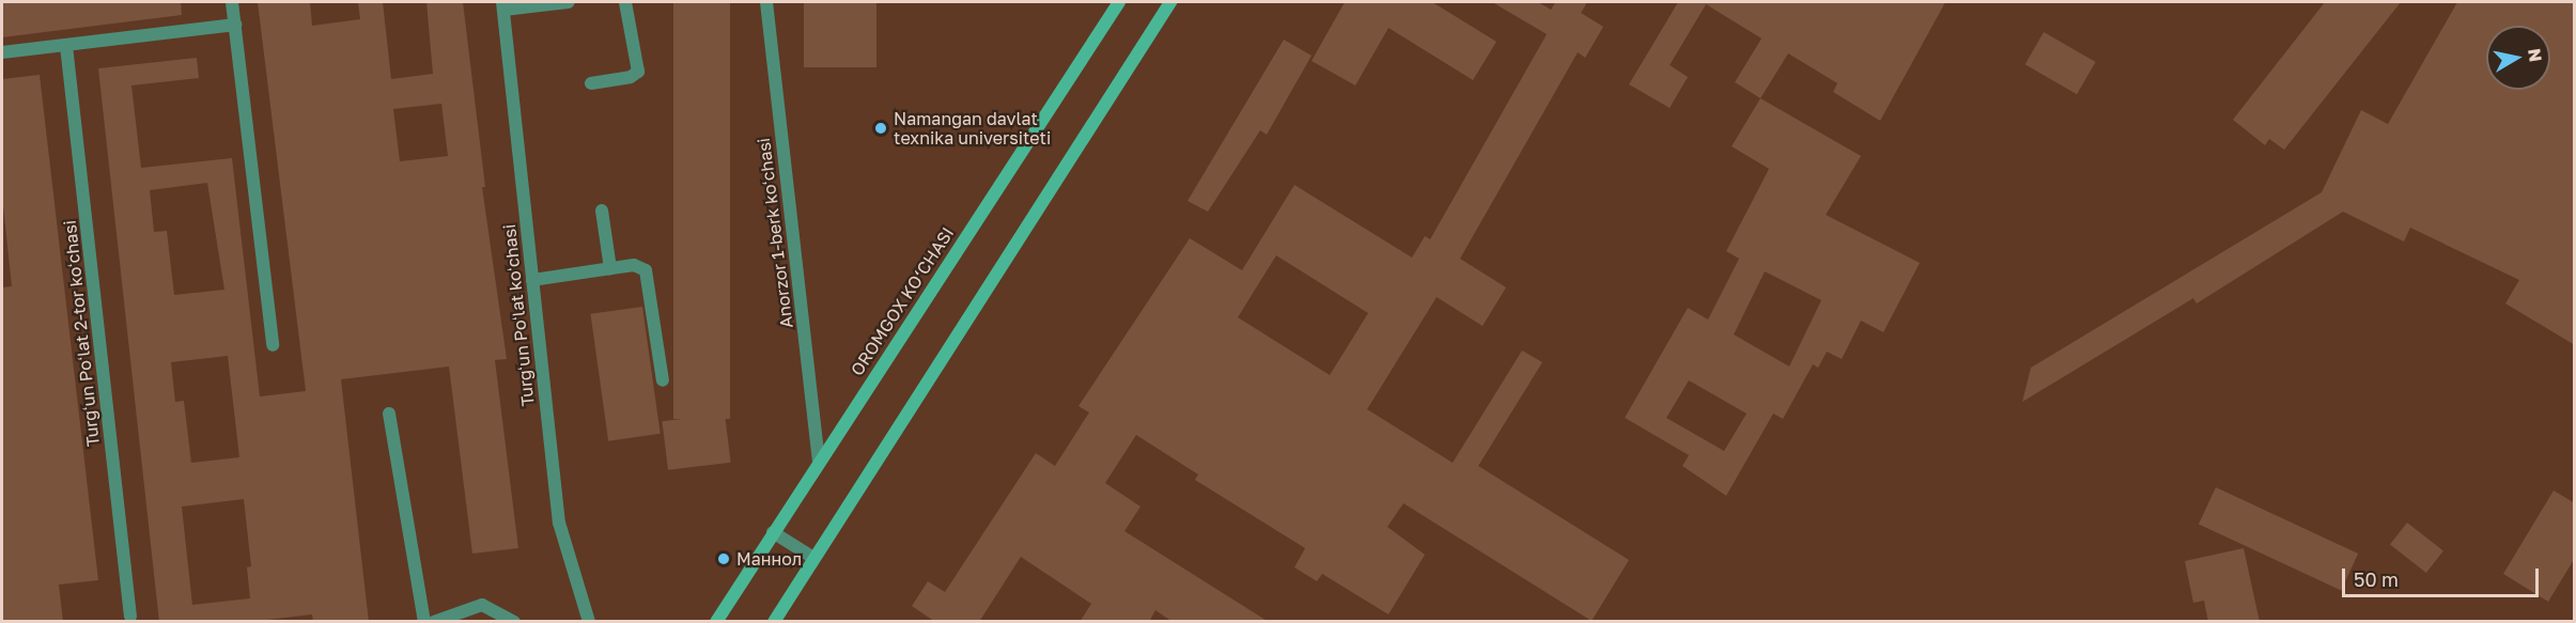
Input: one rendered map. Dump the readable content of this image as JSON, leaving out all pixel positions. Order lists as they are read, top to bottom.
{
  "streets": {
    "main road": ["OROMGOX KO‘CHASI"],
    "street": ["Anorzor 1-berk koʻchasi", "Turgʻun Poʻlat koʻchasi", "Turgʻun Poʻlat 2-tor koʻchasi"]
  },
  "crossings": [
    ["Anorzor 1-berk koʻchasi", "OROMGOX KO‘CHASI"]
  ],
  "places": ["Namangan davlat texnika universiteti", "Маннол"],
  "scale_bar": "50 m",
  "north": "right"
}
